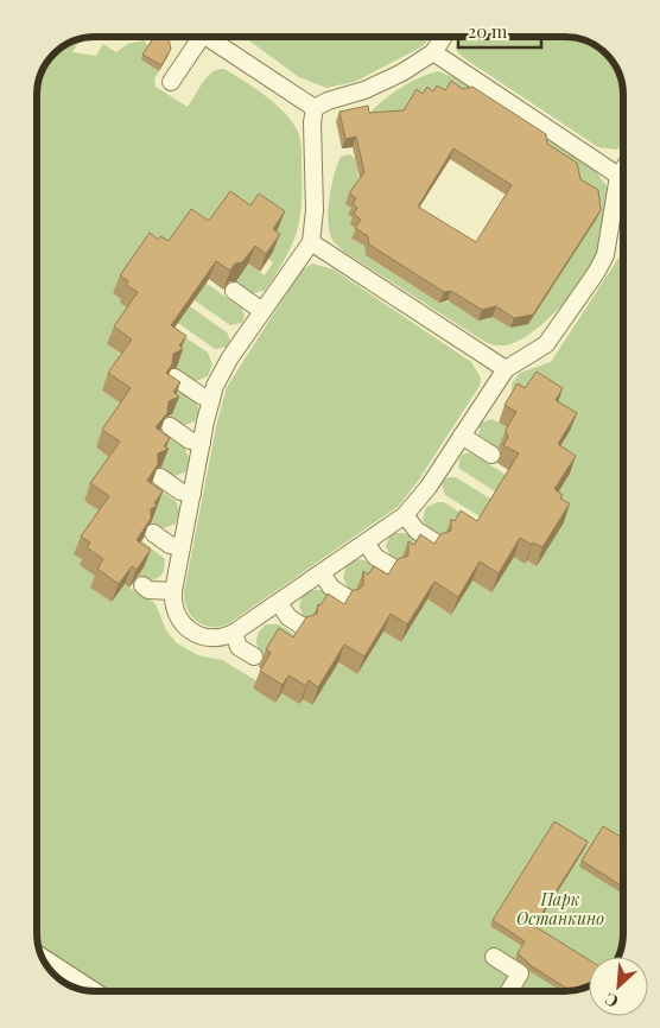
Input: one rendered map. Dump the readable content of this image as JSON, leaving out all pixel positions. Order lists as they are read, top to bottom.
{
  "parks": ["Парк Останкино"],
  "scale_bar": "20 m",
  "north": "bottom left"
}
